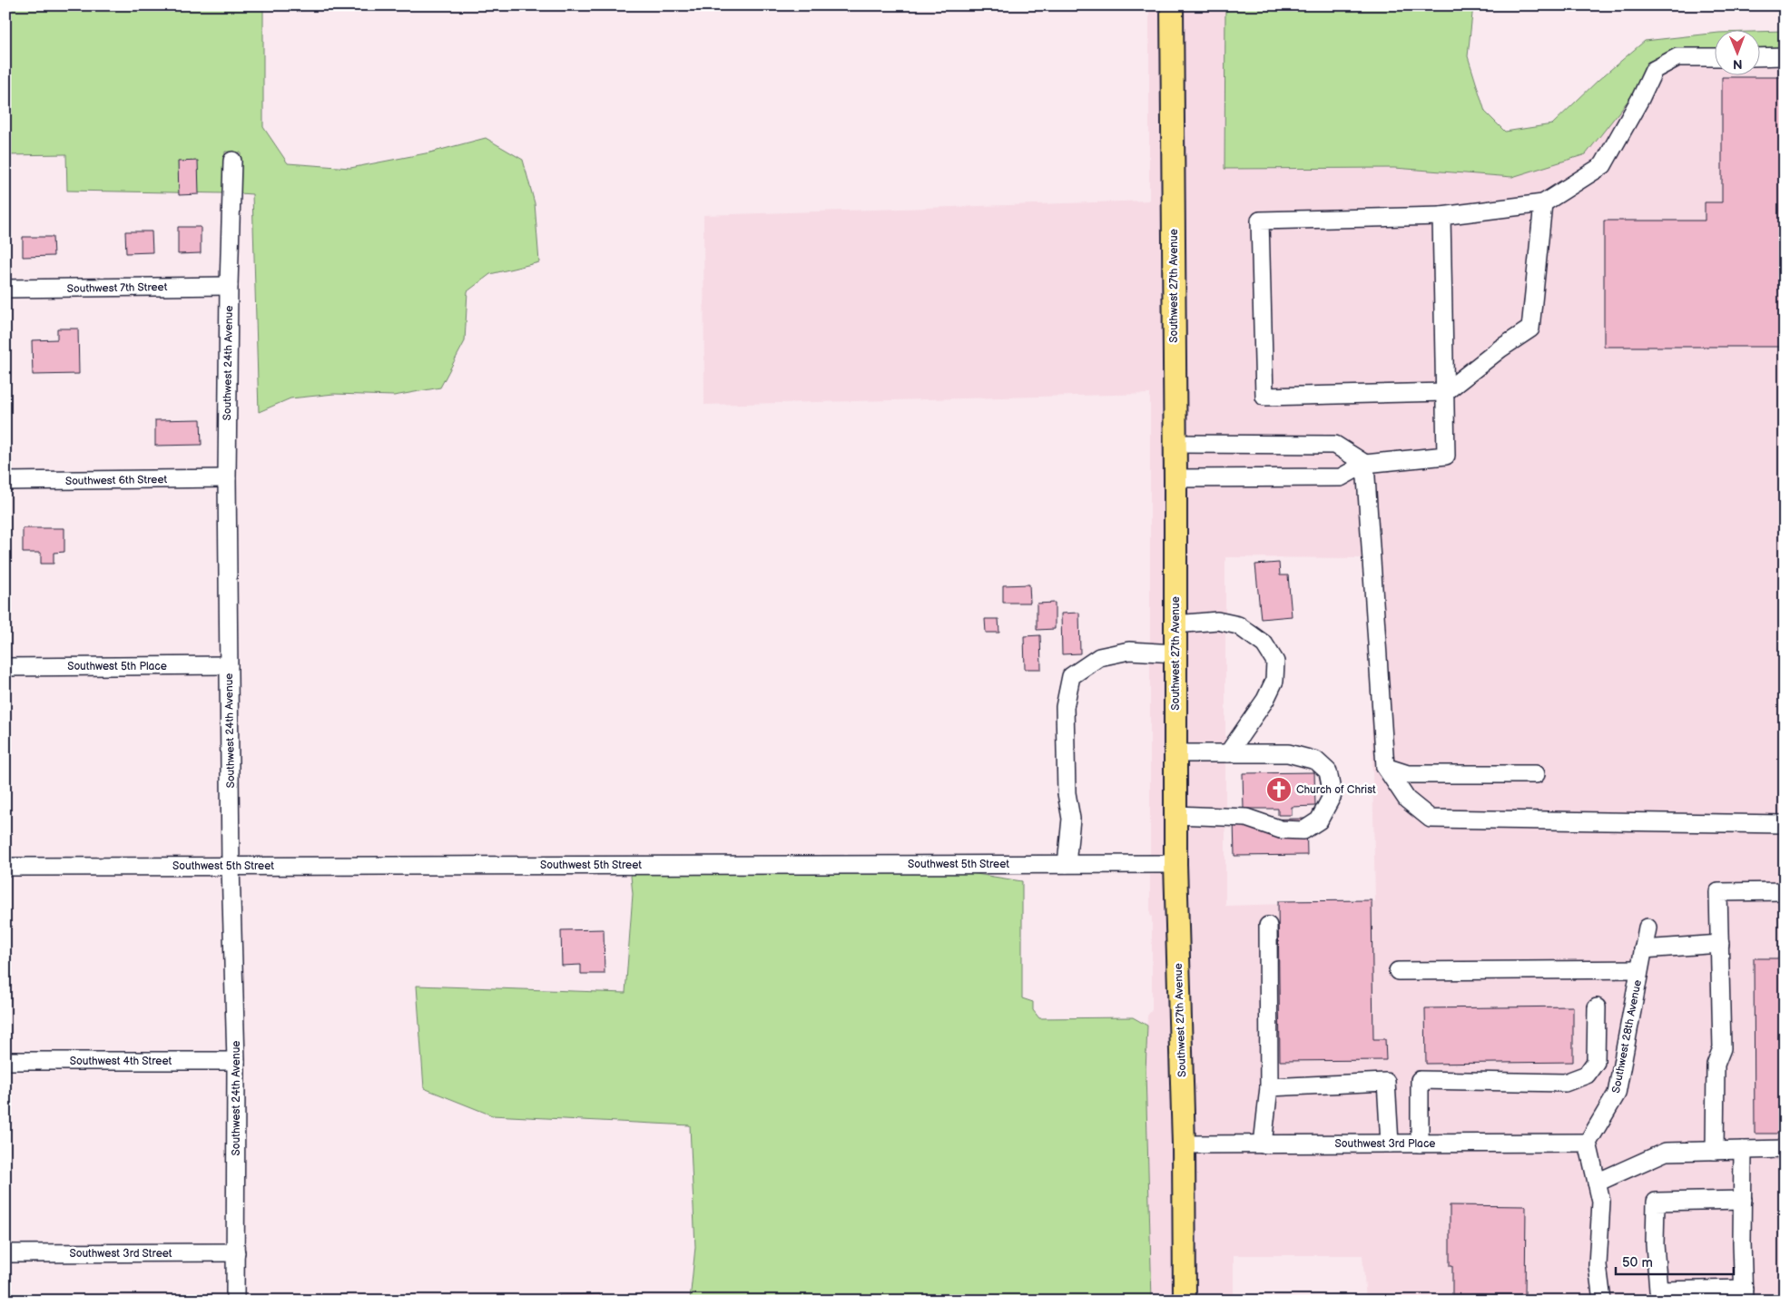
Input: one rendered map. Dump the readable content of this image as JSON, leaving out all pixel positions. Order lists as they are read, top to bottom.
{
  "streets": {
    "main road": ["Southwest 27th Avenue"],
    "street": [
      "Southwest 7th Street",
      "Southwest 24th Avenue",
      "Southwest 6th Street",
      "Southwest 5th Place",
      "Southwest 5th Street",
      "Southwest 28th Avenue",
      "Southwest 4th Street",
      "Southwest 3rd Place",
      "Southwest 3rd Street"
    ]
  },
  "crossings": [
    ["Southwest 27th Avenue", "Southwest 5th Street"],
    ["Southwest 27th Avenue", "Southwest 3rd Place"],
    ["Southwest 7th Street", "Southwest 24th Avenue"],
    ["Southwest 24th Avenue", "Southwest 6th Street"],
    ["Southwest 24th Avenue", "Southwest 5th Place"],
    ["Southwest 24th Avenue", "Southwest 5th Street"],
    ["Southwest 24th Avenue", "Southwest 4th Street"],
    ["Southwest 24th Avenue", "Southwest 3rd Street"],
    ["Southwest 28th Avenue", "Southwest 3rd Place"]
  ],
  "places": {
    "church": ["Church of Christ"]
  },
  "scale_bar": "50 m",
  "north": "bottom"
}
